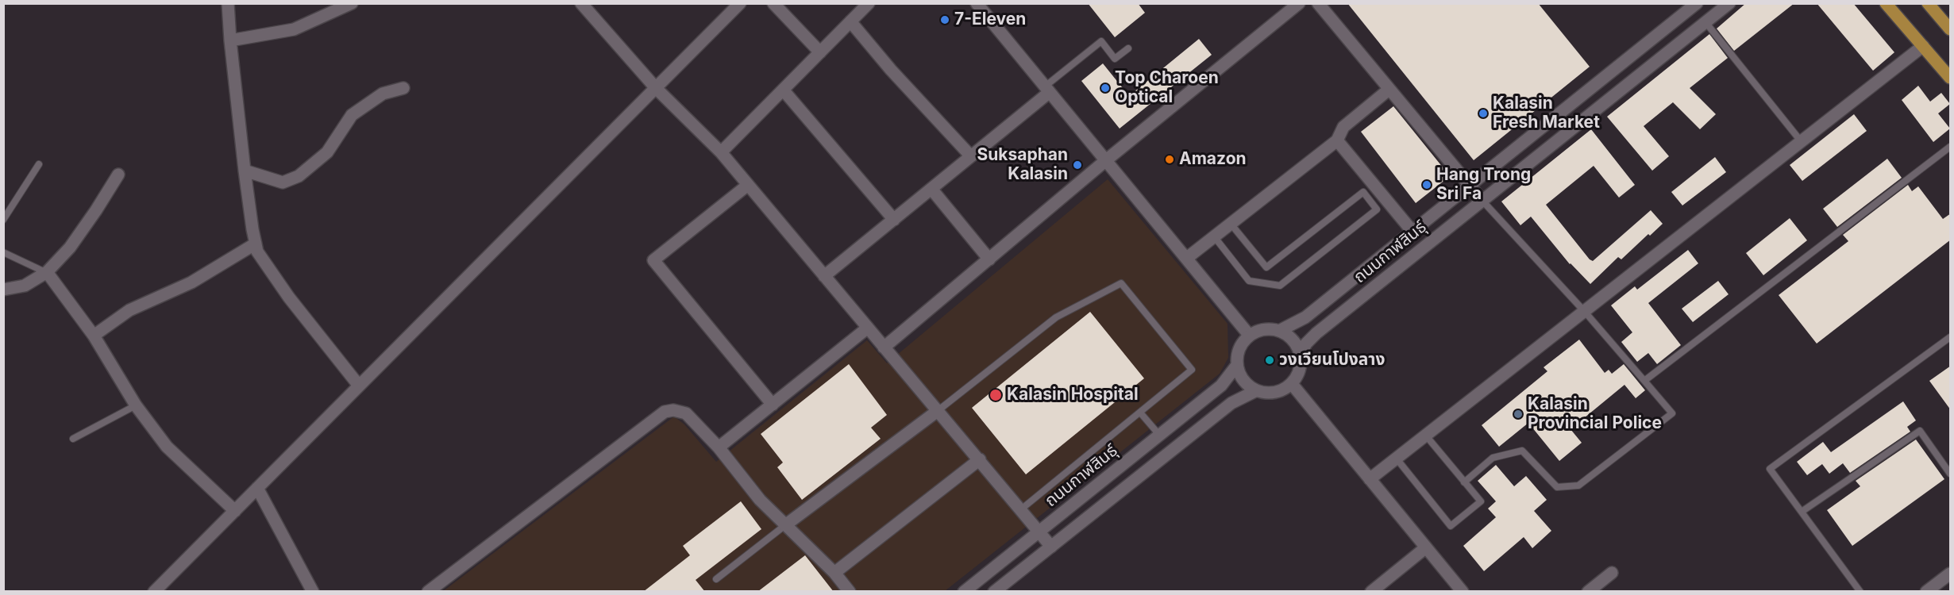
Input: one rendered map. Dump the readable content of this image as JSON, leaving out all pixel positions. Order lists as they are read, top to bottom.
{
  "streets": {
    "street": ["ถนนกาฬสินธุ์"]
  },
  "places": [
    "7-Eleven",
    "Top Charoen Optical",
    "Kalasin Fresh Market",
    "Amazon",
    "Suksaphan Kalasin",
    "Hang Trong Sri Fa",
    "วงเวียนโปงลาง",
    "Kalasin Hospital",
    "Kalasin Provincial Police"
  ]
}
